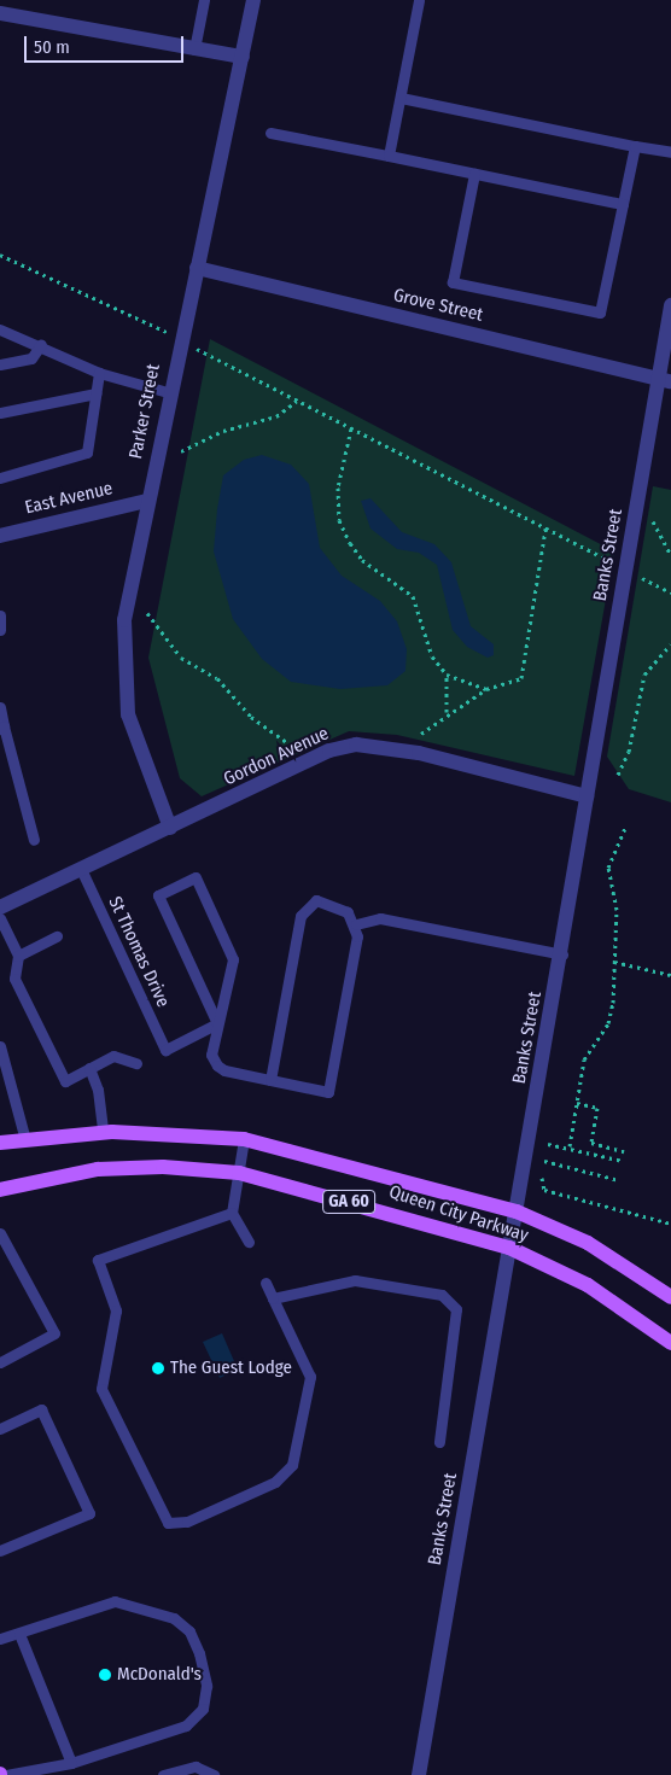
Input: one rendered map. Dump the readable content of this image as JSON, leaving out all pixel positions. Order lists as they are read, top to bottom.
{
  "streets": {
    "main road": ["GA 60", "Queen City Parkway"],
    "street": [
      "Grove Street",
      "Parker Street",
      "East Avenue",
      "Banks Street",
      "Gordon Avenue"
    ],
    "lane": ["St Thomas Drive"]
  },
  "crossings": [
    ["Grove Street", "Parker Street"],
    ["Grove Street", "Banks Street"],
    ["Parker Street", "East Avenue"],
    ["Parker Street", "Gordon Avenue"],
    ["Banks Street", "Gordon Avenue"],
    ["Banks Street", "Queen City Parkway"],
    ["Gordon Avenue", "St Thomas Drive"]
  ],
  "places": ["The Guest Lodge", "McDonald's"],
  "scale_bar": "50 m"
}
